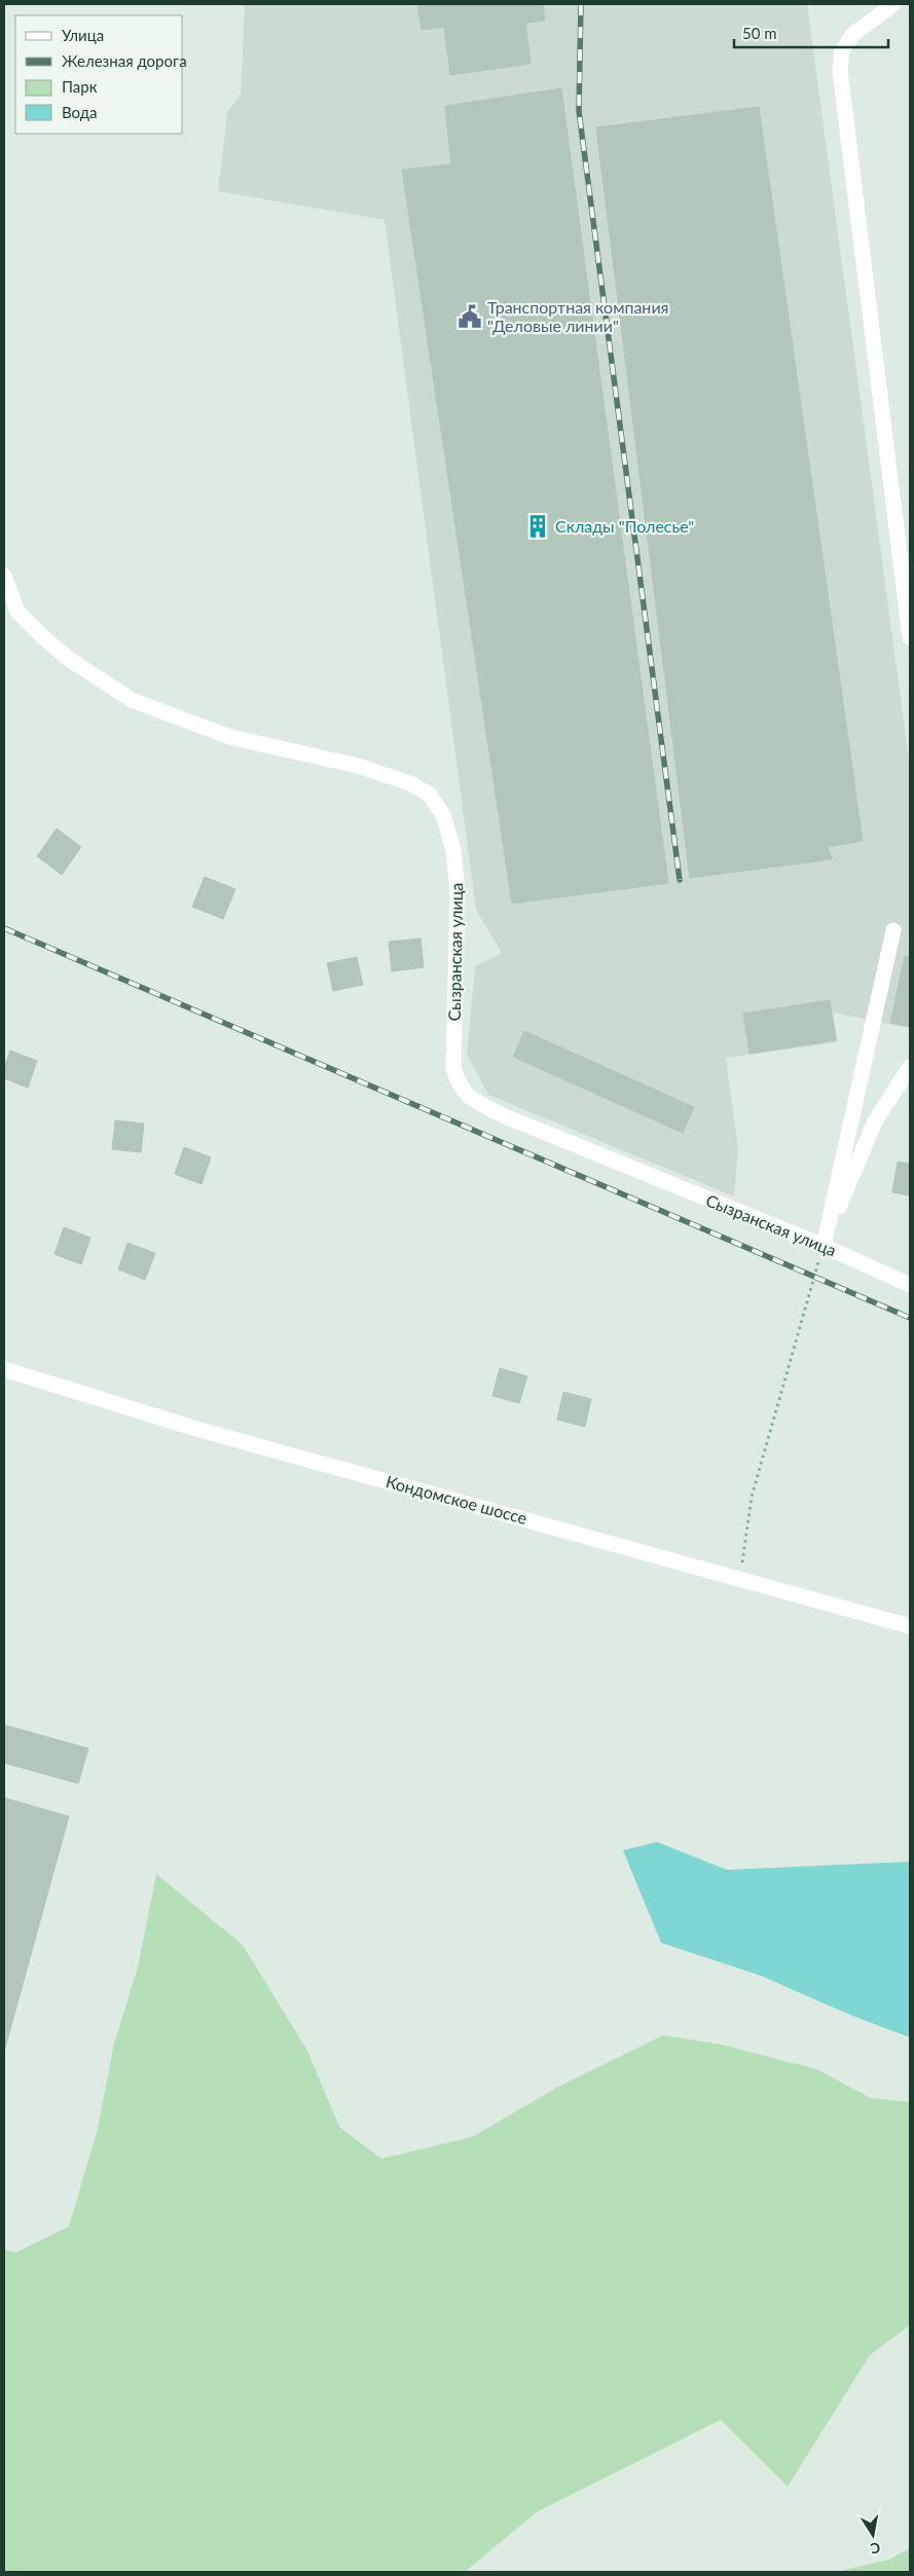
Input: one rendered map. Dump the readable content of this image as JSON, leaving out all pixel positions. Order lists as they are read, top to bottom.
{
  "streets": {
    "street": ["Сызранская улица", "Кондомское шоссе"]
  },
  "places": {
    "public building": ["Транспортная компания \"Деловые линии\""],
    "building": ["Склады \"Полесье\""]
  },
  "legend": [
    "Улица",
    "Железная дорога",
    "Парк",
    "Вода"
  ],
  "scale_bar": "50 m",
  "north": "bottom"
}
